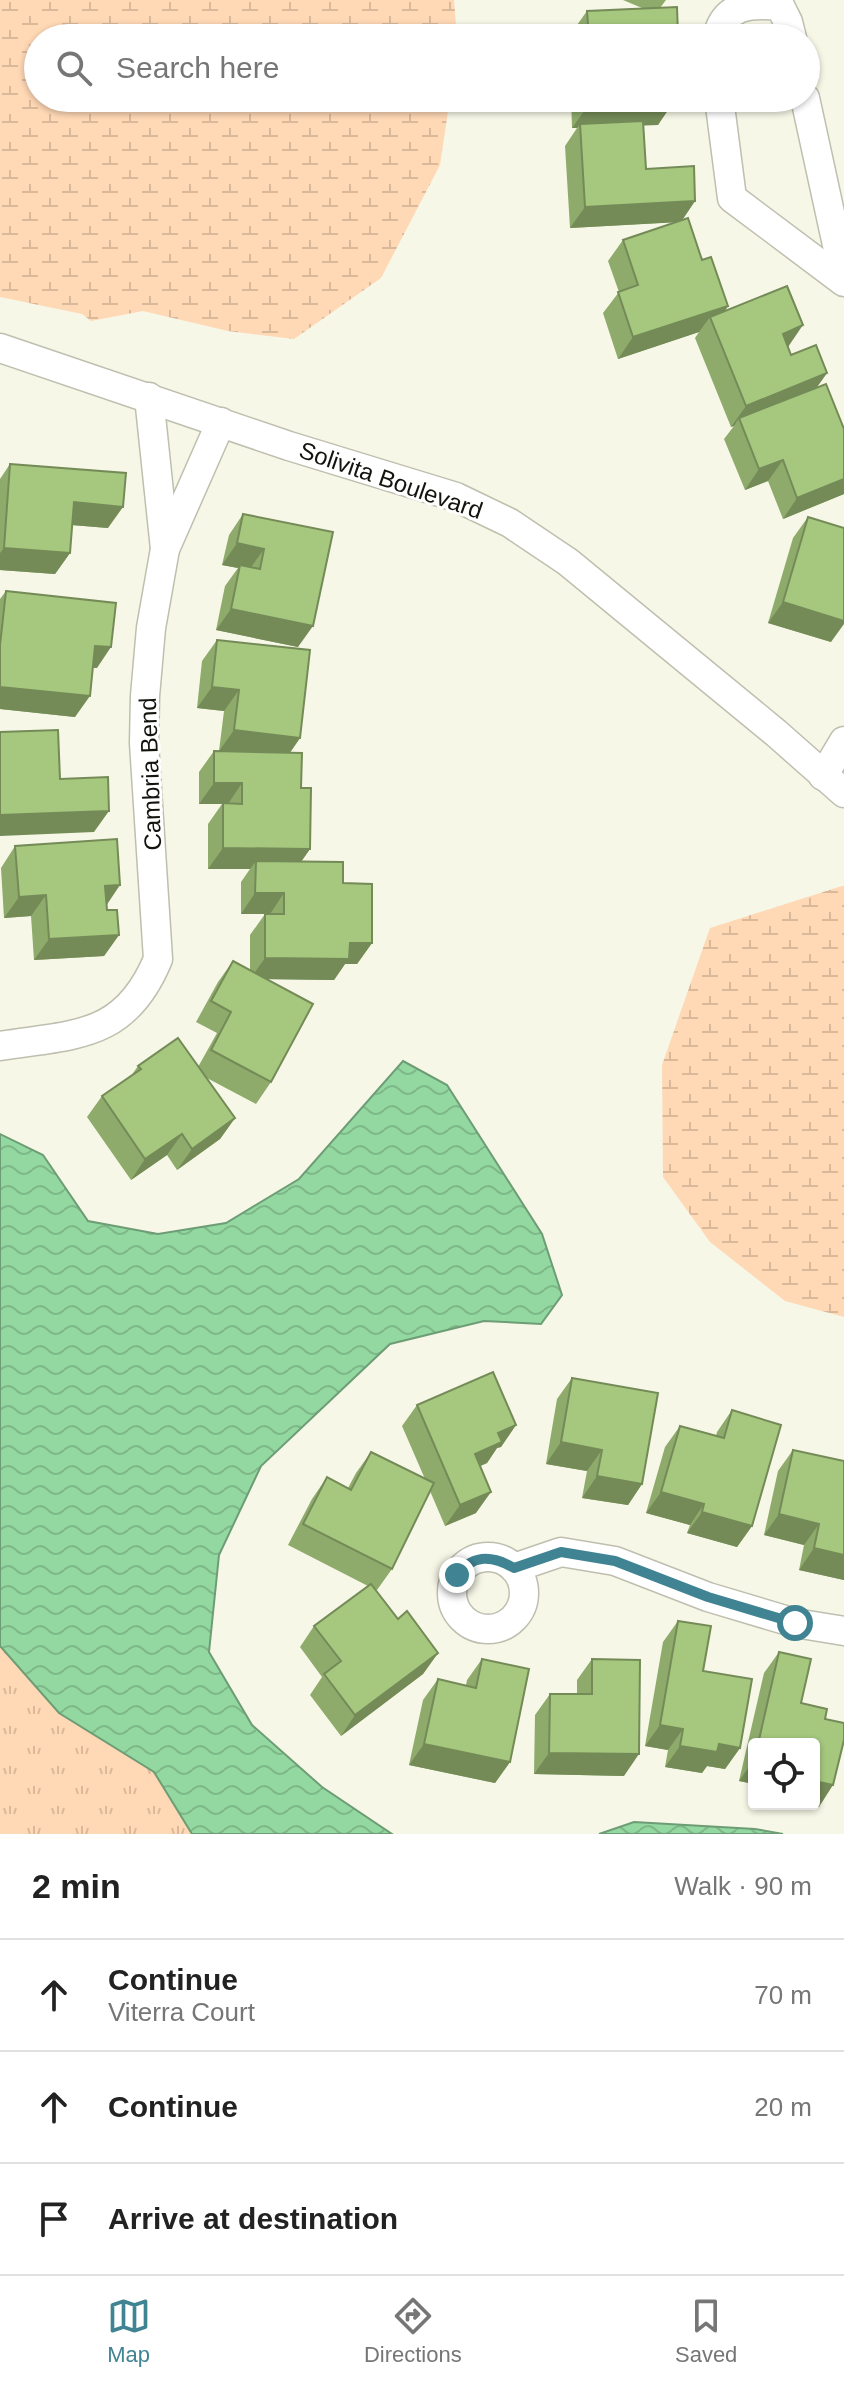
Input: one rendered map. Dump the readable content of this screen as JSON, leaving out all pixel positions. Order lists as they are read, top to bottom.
{
  "streets": {
    "street": ["Solivita Boulevard", "Cambria Bend"]
  },
  "crossings": [
    ["Solivita Boulevard", "Cambria Bend"]
  ],
  "page": {
    "search": "Search here",
    "heading": ["2 min", "Walk · 90 m"],
    "list": [
      ["Continue", "Viterra Court", "70 m"],
      ["Continue", "20 m"],
      "Arrive at destination"
    ],
    "nav": ["Map", "Directions", "Saved"]
  }
}
